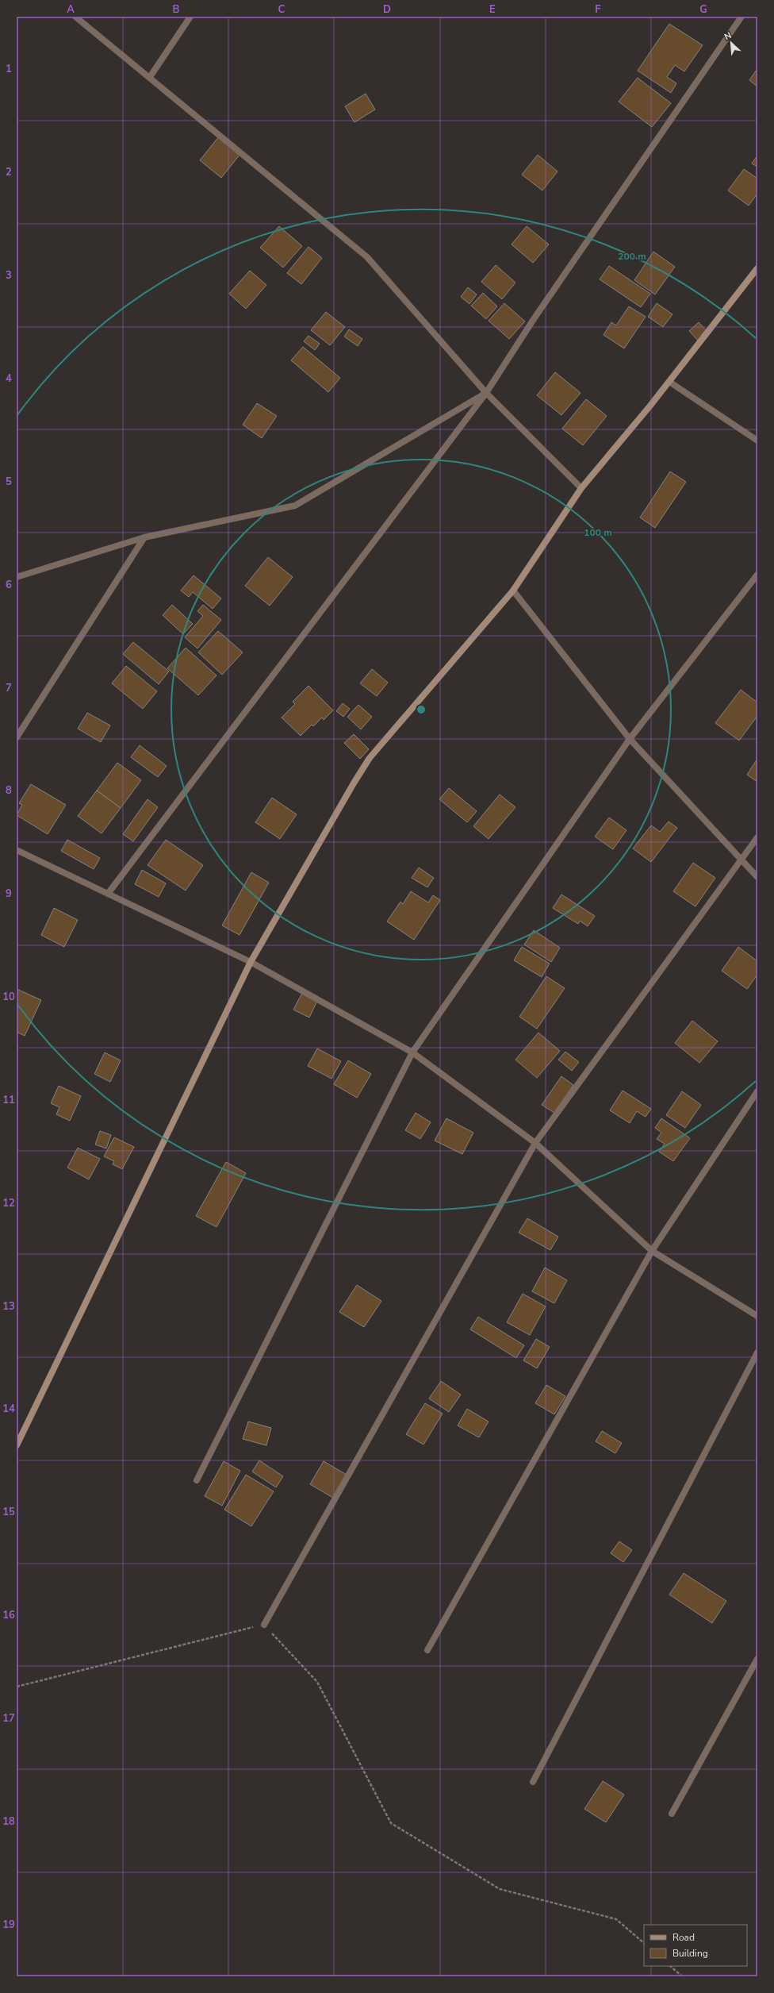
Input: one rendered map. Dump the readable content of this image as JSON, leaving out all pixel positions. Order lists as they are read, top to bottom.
{
  "legend": ["Road", "Building"],
  "north": "top left",
  "grid": {
    "columns": [
      "A",
      "B",
      "C",
      "D",
      "E",
      "F",
      "G"
    ],
    "rows": [
      "1",
      "2",
      "3",
      "4",
      "5",
      "6",
      "7",
      "8",
      "9",
      "10",
      "11",
      "12",
      "13",
      "14",
      "15",
      "16",
      "17",
      "18",
      "19"
    ]
  },
  "rings": ["200 m", "100 m"]
}
